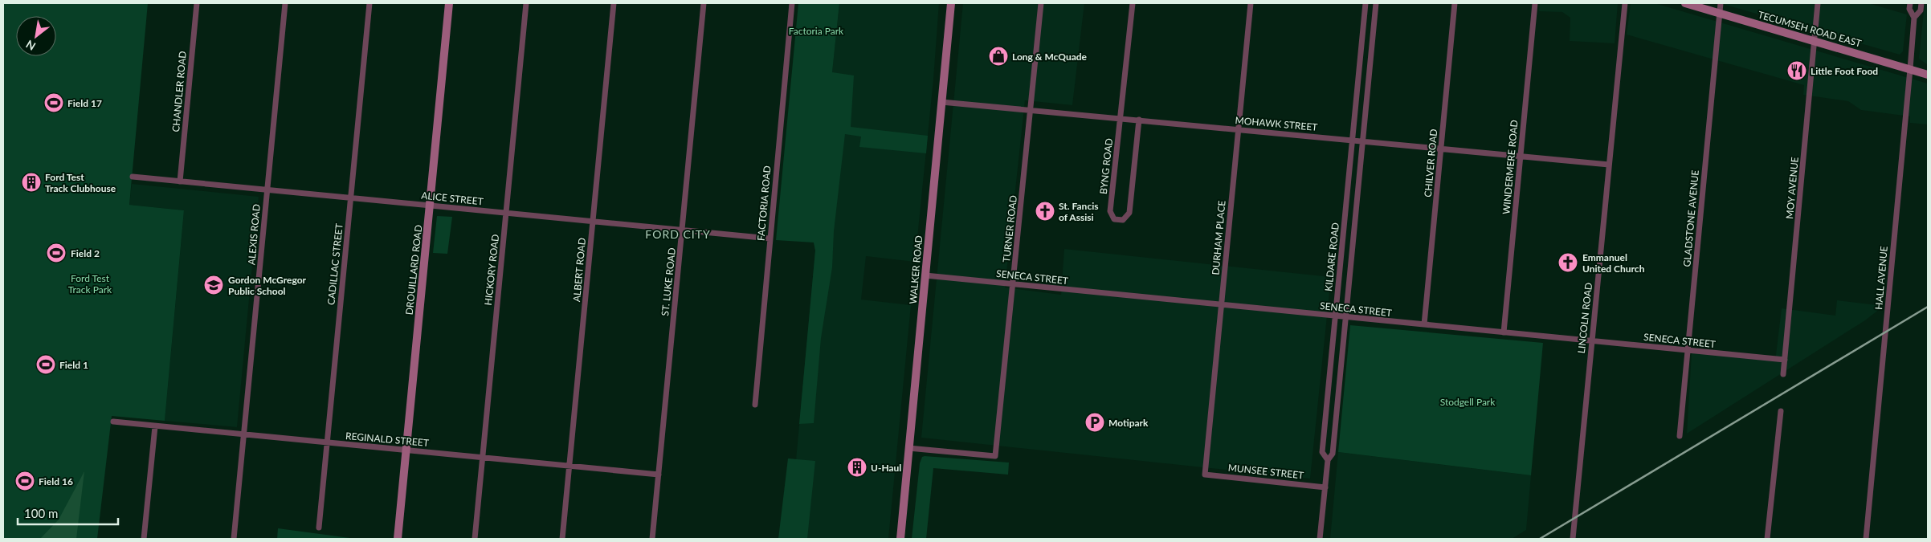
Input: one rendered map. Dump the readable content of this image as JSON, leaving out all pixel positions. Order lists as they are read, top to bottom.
{
  "streets": {
    "main road": ["TECUMSEH ROAD EAST", "DROUILLARD ROAD", "WALKER ROAD"],
    "street": [
      "CHANDLER ROAD",
      "MOHAWK STREET",
      "CHILVER ROAD",
      "BYNG ROAD",
      "WINDERMERE ROAD",
      "MOY AVENUE",
      "ALICE STREET",
      "FACTORIA ROAD",
      "GLADSTONE AVENUE",
      "TURNER ROAD",
      "ALEXIS ROAD",
      "DURHAM PLACE",
      "KILDARE ROAD",
      "CADILLAC STREET",
      "HICKORY ROAD",
      "ALBERT ROAD",
      "SENECA STREET",
      "HALL AVENUE",
      "ST. LUKE ROAD",
      "LINCOLN ROAD",
      "REGINALD STREET",
      "MUNSEE STREET"
    ]
  },
  "crossings": [
    ["TECUMSEH ROAD EAST", "MOY AVENUE"],
    ["TECUMSEH ROAD EAST", "GLADSTONE AVENUE"],
    ["TECUMSEH ROAD EAST", "HALL AVENUE"],
    ["CHANDLER ROAD", "ALICE STREET"],
    ["MOHAWK STREET", "CHILVER ROAD"],
    ["MOHAWK STREET", "BYNG ROAD"],
    ["MOHAWK STREET", "WINDERMERE ROAD"],
    ["MOHAWK STREET", "TURNER ROAD"],
    ["MOHAWK STREET", "DURHAM PLACE"],
    ["MOHAWK STREET", "KILDARE ROAD"],
    ["MOHAWK STREET", "WALKER ROAD"],
    ["MOHAWK STREET", "LINCOLN ROAD"],
    ["CHILVER ROAD", "SENECA STREET"],
    ["WINDERMERE ROAD", "SENECA STREET"],
    ["MOY AVENUE", "SENECA STREET"],
    ["ALICE STREET", "FACTORIA ROAD"],
    ["ALICE STREET", "ALEXIS ROAD"],
    ["ALICE STREET", "CADILLAC STREET"],
    ["ALICE STREET", "DROUILLARD ROAD"],
    ["ALICE STREET", "HICKORY ROAD"],
    ["ALICE STREET", "ALBERT ROAD"],
    ["ALICE STREET", "ST. LUKE ROAD"],
    ["GLADSTONE AVENUE", "SENECA STREET"],
    ["TURNER ROAD", "WALKER ROAD"],
    ["TURNER ROAD", "SENECA STREET"],
    ["ALEXIS ROAD", "REGINALD STREET"],
    ["DURHAM PLACE", "SENECA STREET"],
    ["DURHAM PLACE", "MUNSEE STREET"],
    ["KILDARE ROAD", "SENECA STREET"],
    ["KILDARE ROAD", "MUNSEE STREET"],
    ["CADILLAC STREET", "REGINALD STREET"],
    ["DROUILLARD ROAD", "REGINALD STREET"],
    ["HICKORY ROAD", "REGINALD STREET"],
    ["ALBERT ROAD", "REGINALD STREET"],
    ["WALKER ROAD", "SENECA STREET"],
    ["SENECA STREET", "LINCOLN ROAD"],
    ["ST. LUKE ROAD", "REGINALD STREET"]
  ],
  "districts": ["FORD CITY"],
  "parks": ["Factoria Park", "Ford Test Track Park", "Stodgell Park"],
  "places": {
    "shop": ["Long & McQuade"],
    "restaurant": ["Little Foot Food"],
    "sports": [
      "Field 17",
      "Field 2",
      "Field 1",
      "Field 16"
    ],
    "building": ["Ford Test Track Clubhouse", "U-Haul"],
    "church": ["St. Fancis of Assisi", "Emmanuel United Church"],
    "school or university": ["Gordon McGregor Public School"],
    "parking": ["Motipark"]
  },
  "scale_bar": "100 m",
  "north": "bottom left"
}
